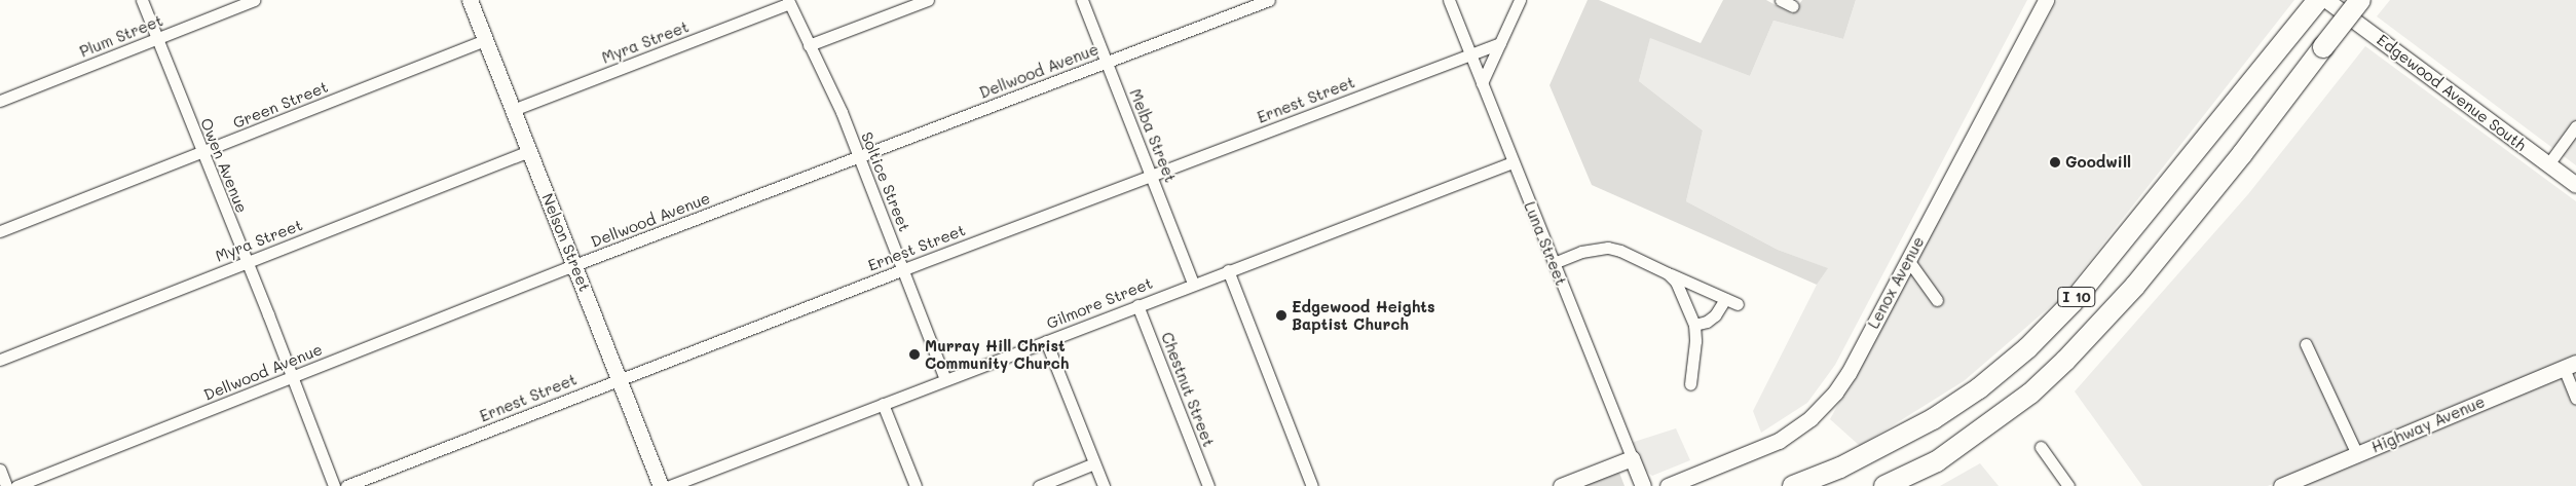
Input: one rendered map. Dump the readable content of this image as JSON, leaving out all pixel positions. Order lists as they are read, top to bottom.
{
  "streets": {
    "highway": ["I 10"],
    "main road": [
      "Edgewood Avenue South",
      "Nelson Street",
      "Luna Street",
      "Lenox Avenue",
      "Highway Avenue"
    ],
    "street": [
      "Plum Street",
      "Myra Street",
      "Dellwood Avenue",
      "Ernest Street",
      "Green Street",
      "Melba Street",
      "Owen Avenue",
      "Soltice Street",
      "Gilmore Street",
      "Chestnut Street"
    ]
  },
  "crossings": [
    ["Plum Street", "Owen Avenue"],
    ["Myra Street", "Owen Avenue"],
    ["Myra Street", "Soltice Street"],
    ["Myra Street", "Nelson Street"],
    ["Dellwood Avenue", "Melba Street"],
    ["Dellwood Avenue", "Owen Avenue"],
    ["Dellwood Avenue", "Soltice Street"],
    ["Dellwood Avenue", "Nelson Street"],
    ["Ernest Street", "Melba Street"],
    ["Ernest Street", "Soltice Street"],
    ["Ernest Street", "Nelson Street"],
    ["Ernest Street", "Luna Street"],
    ["Green Street", "Owen Avenue"],
    ["Green Street", "Nelson Street"],
    ["Melba Street", "Gilmore Street"],
    ["Soltice Street", "Gilmore Street"],
    ["Luna Street", "Gilmore Street"],
    ["Gilmore Street", "Chestnut Street"]
  ],
  "places": ["Goodwill", "Edgewood Heights Baptist Church", "Murray Hill Christ Community Church"]
}
